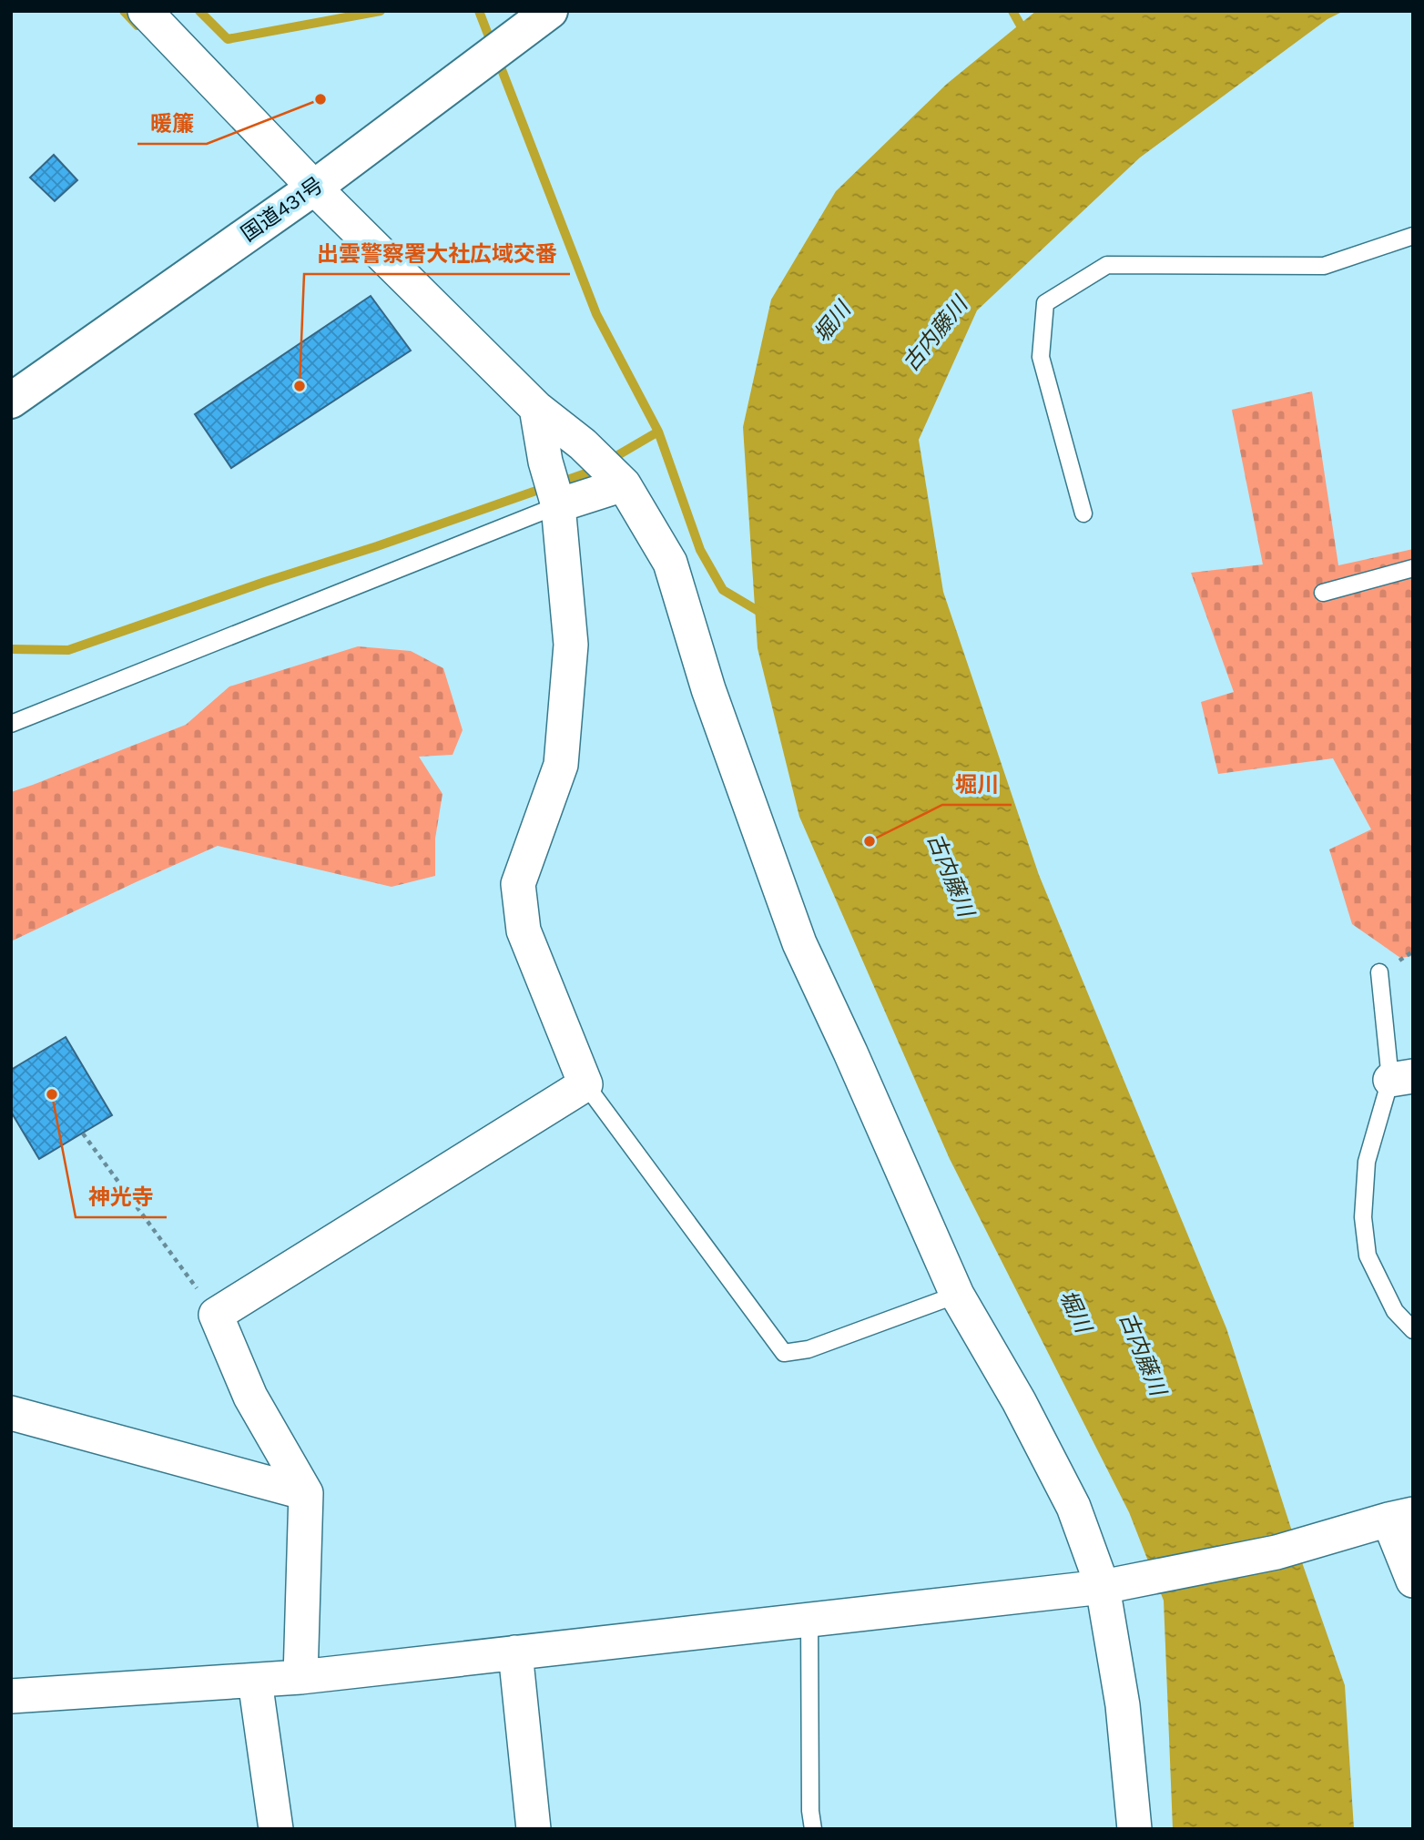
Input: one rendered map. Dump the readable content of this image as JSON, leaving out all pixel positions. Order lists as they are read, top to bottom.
{
  "streets": {
    "highway": ["国道431号"]
  },
  "water": ["堀川", "古内藤川"],
  "places": [
    "暖簾",
    "出雲警察署大社広域交番",
    "堀川",
    "神光寺"
  ]
}
